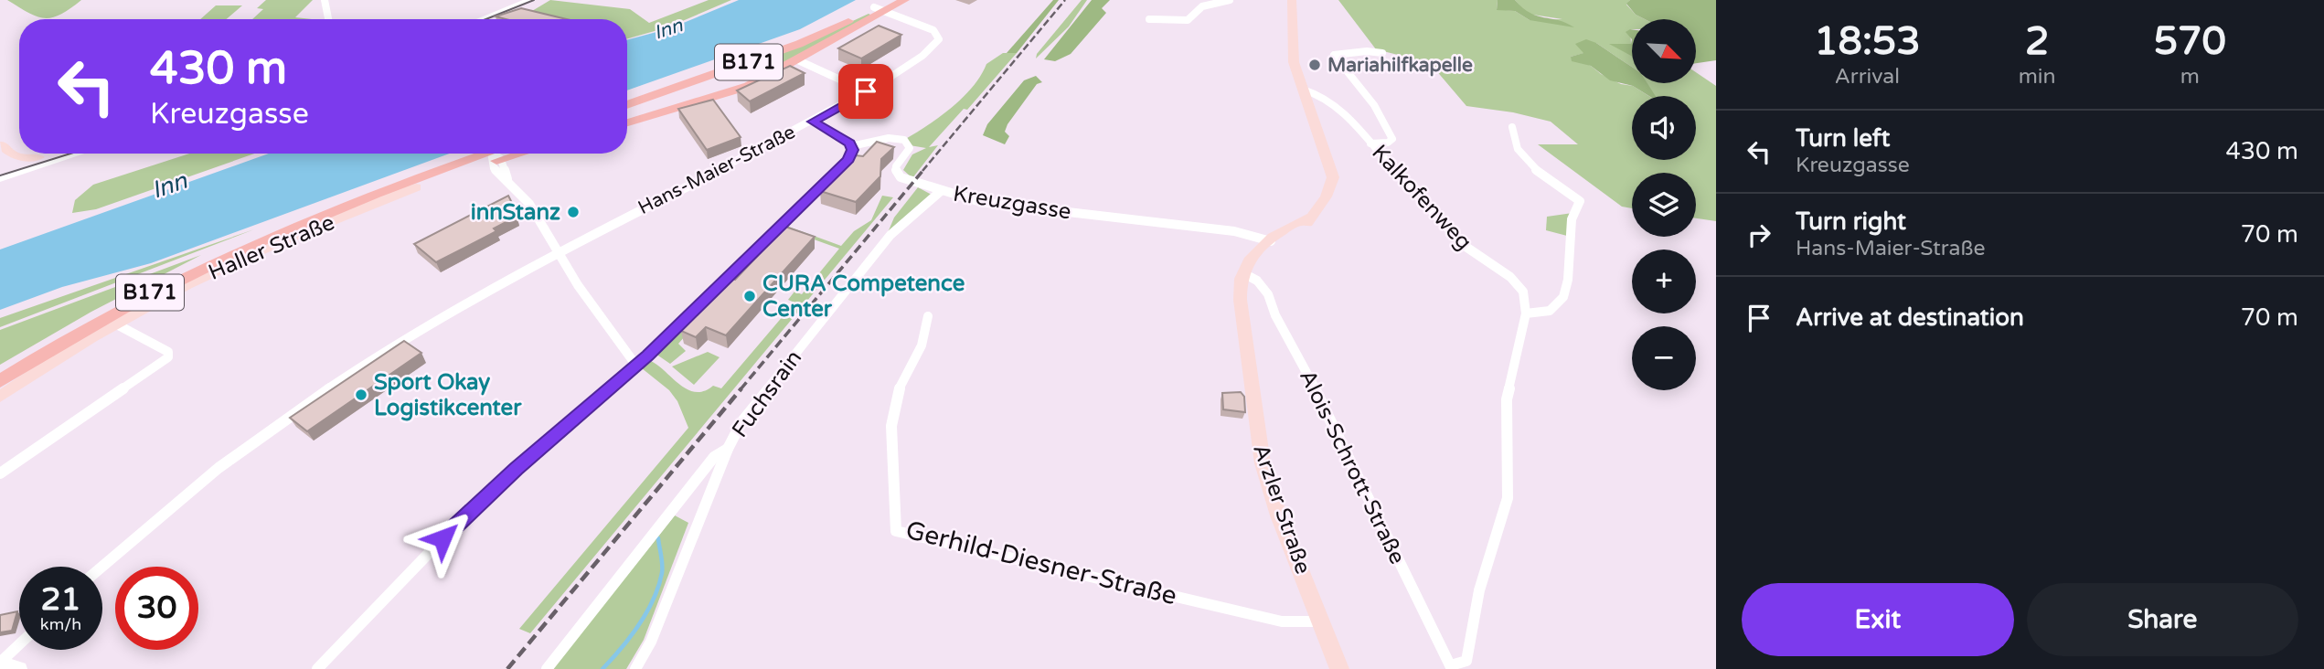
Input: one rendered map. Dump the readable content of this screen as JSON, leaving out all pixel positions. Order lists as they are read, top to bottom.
{
  "streets": {
    "main road": ["B171", "Haller Straße", "Arzler Straße"],
    "street": [
      "Hans-Maier-Straße",
      "Kalkofenweg",
      "Kreuzgasse",
      "Fuchsrain",
      "Alois-Schrott-Straße",
      "Gerhild-Diesner-Straße"
    ]
  },
  "crossings": [
    ["B171", "Hans-Maier-Straße"],
    ["Kreuzgasse", "Fuchsrain"],
    ["Alois-Schrott-Straße", "Arzler Straße"],
    ["Arzler Straße", "Gerhild-Diesner-Straße"]
  ],
  "water": ["Inn"],
  "places": [
    "Mariahilfkapelle",
    "innStanz",
    "CURA Competence Center",
    "Sport Okay Logistikcenter"
  ],
  "north": "bottom right",
  "page": {
    "eta": [
      "18:53",
      "Arrival",
      "2",
      "min",
      "570",
      "m"
    ],
    "map_buttons": ["+", "−"],
    "turn": ["430 m", "Kreuzgasse"],
    "list": [
      {
        "name": "Turn left",
        "note": "Kreuzgasse",
        "value": "430 m"
      },
      {
        "name": "Turn right",
        "note": "Hans-Maier-Straße",
        "value": "70 m"
      },
      {
        "name": "Arrive at destination",
        "value": "70 m"
      }
    ],
    "speed": "21 km/h",
    "limit": "30",
    "buttons": ["Exit", "Share"]
  }
}
